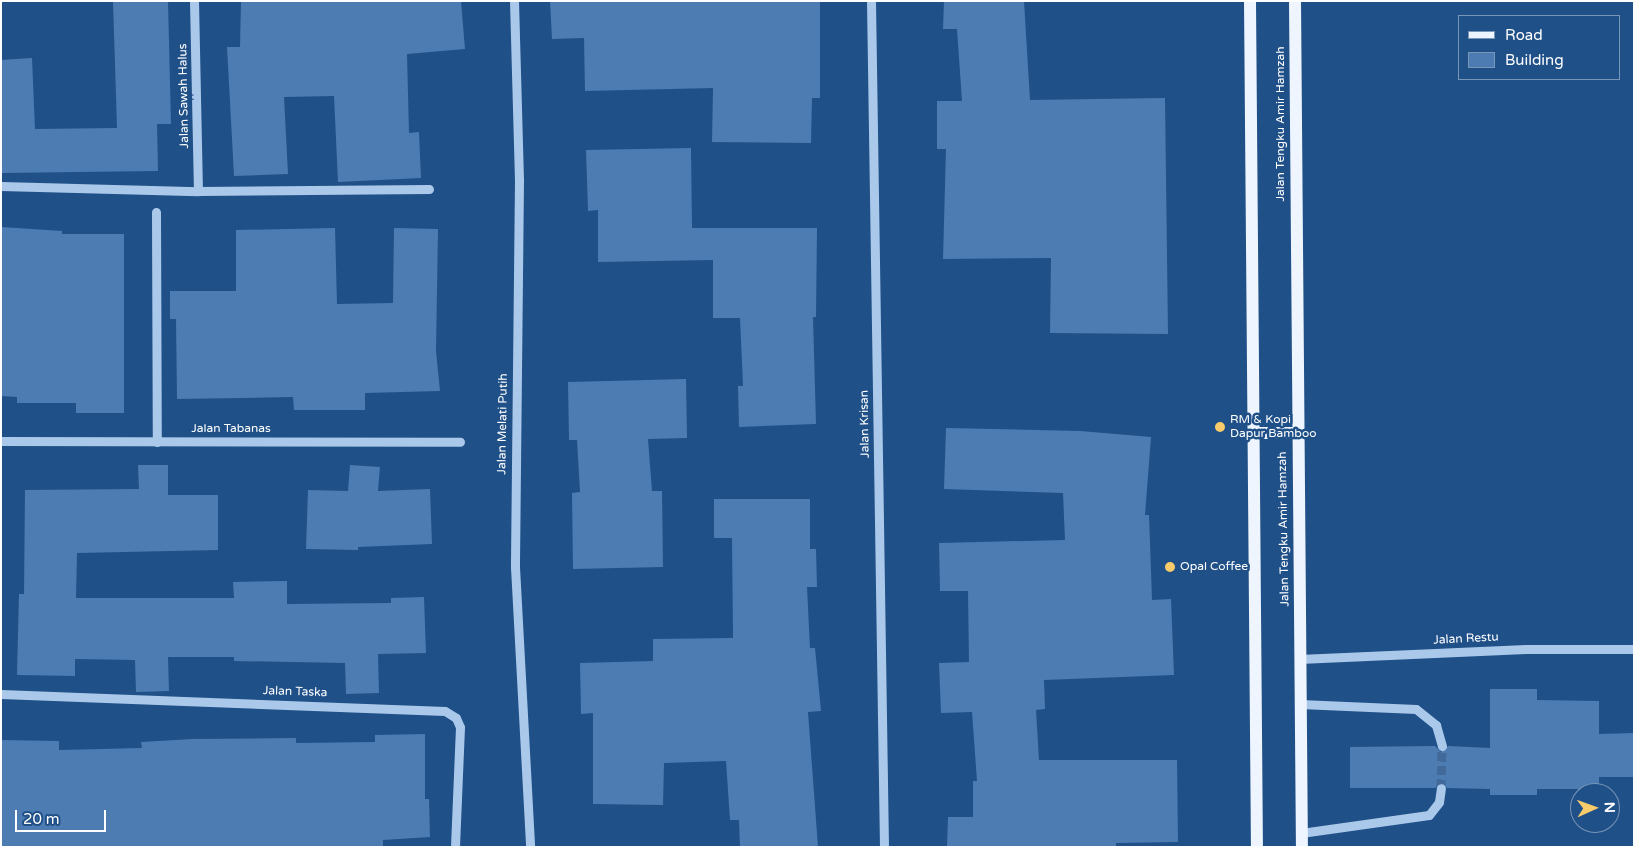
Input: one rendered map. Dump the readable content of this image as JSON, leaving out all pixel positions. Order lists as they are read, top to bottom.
{
  "streets": {
    "main road": ["Jalan Tengku Amir Hamzah"],
    "street": [
      "Jalan Sawah Halus",
      "Jalan Melati Putih",
      "Jalan Krisan",
      "Jalan Tabanas",
      "Jalan Restu",
      "Jalan Taska"
    ]
  },
  "crossings": [
    ["Jalan Tengku Amir Hamzah", "Jalan Restu"]
  ],
  "places": ["RM & Kopi Dapur Bamboo", "Opal Coffee"],
  "legend": ["Road", "Building"],
  "scale_bar": "20 m",
  "north": "right"
}
